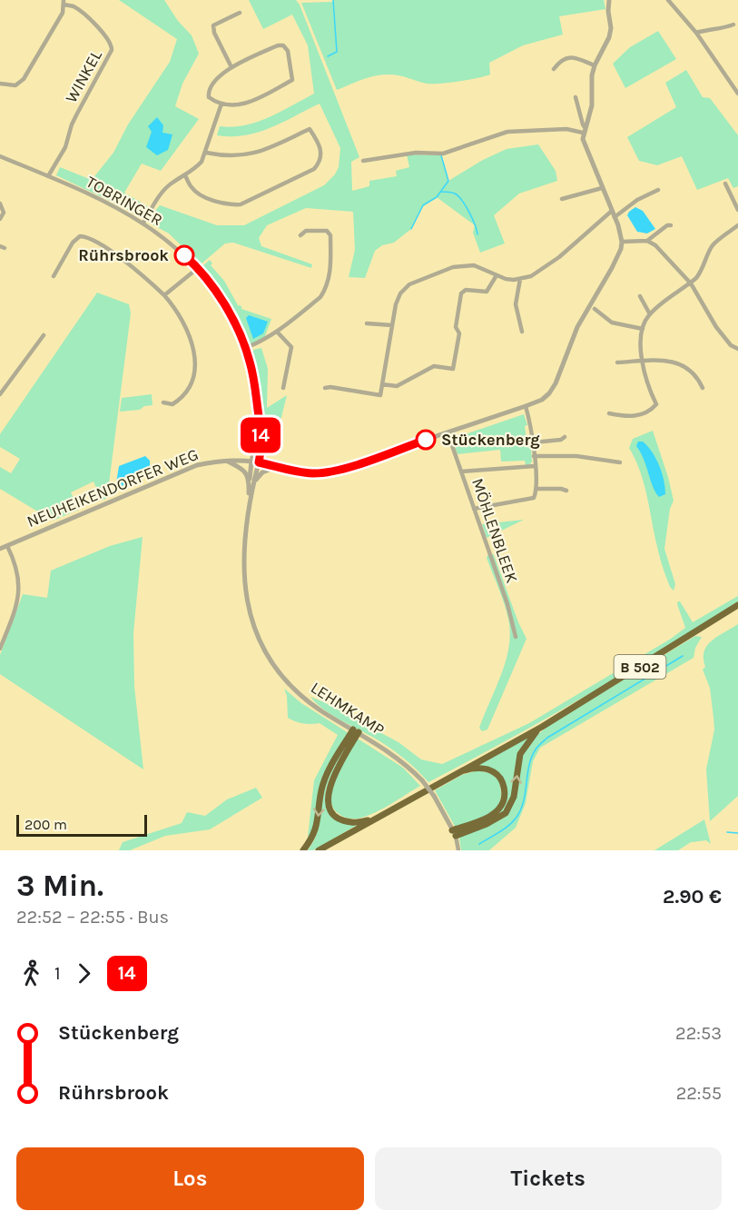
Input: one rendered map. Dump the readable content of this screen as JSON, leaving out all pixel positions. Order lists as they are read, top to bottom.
{
  "streets": {
    "highway": ["B 502"],
    "street": [
      "WINKEL",
      "TOBRINGER",
      "NEUHEIKENDORFER WEG",
      "MÖHLENBLEEK",
      "LEHMKAMP"
    ]
  },
  "crossings": [
    ["WINKEL", "TOBRINGER"],
    ["TOBRINGER", "NEUHEIKENDORFER WEG"],
    ["NEUHEIKENDORFER WEG", "MÖHLENBLEEK"]
  ],
  "places": ["Rührsbrook", "Stückenberg"],
  "lines": ["bus line 14"],
  "scale_bar": "200 m",
  "page": {
    "on_map": "14",
    "scale": "200 m",
    "heading": ["3 Min.", "22:52 – 22:55 · Bus", "2.90 €"],
    "legs": ["1", "14"],
    "list": [
      {
        "name": "Stückenberg",
        "value": "22:53"
      },
      {
        "name": "Rührsbrook",
        "value": "22:55"
      }
    ],
    "buttons": ["Los", "Tickets"]
  }
}
